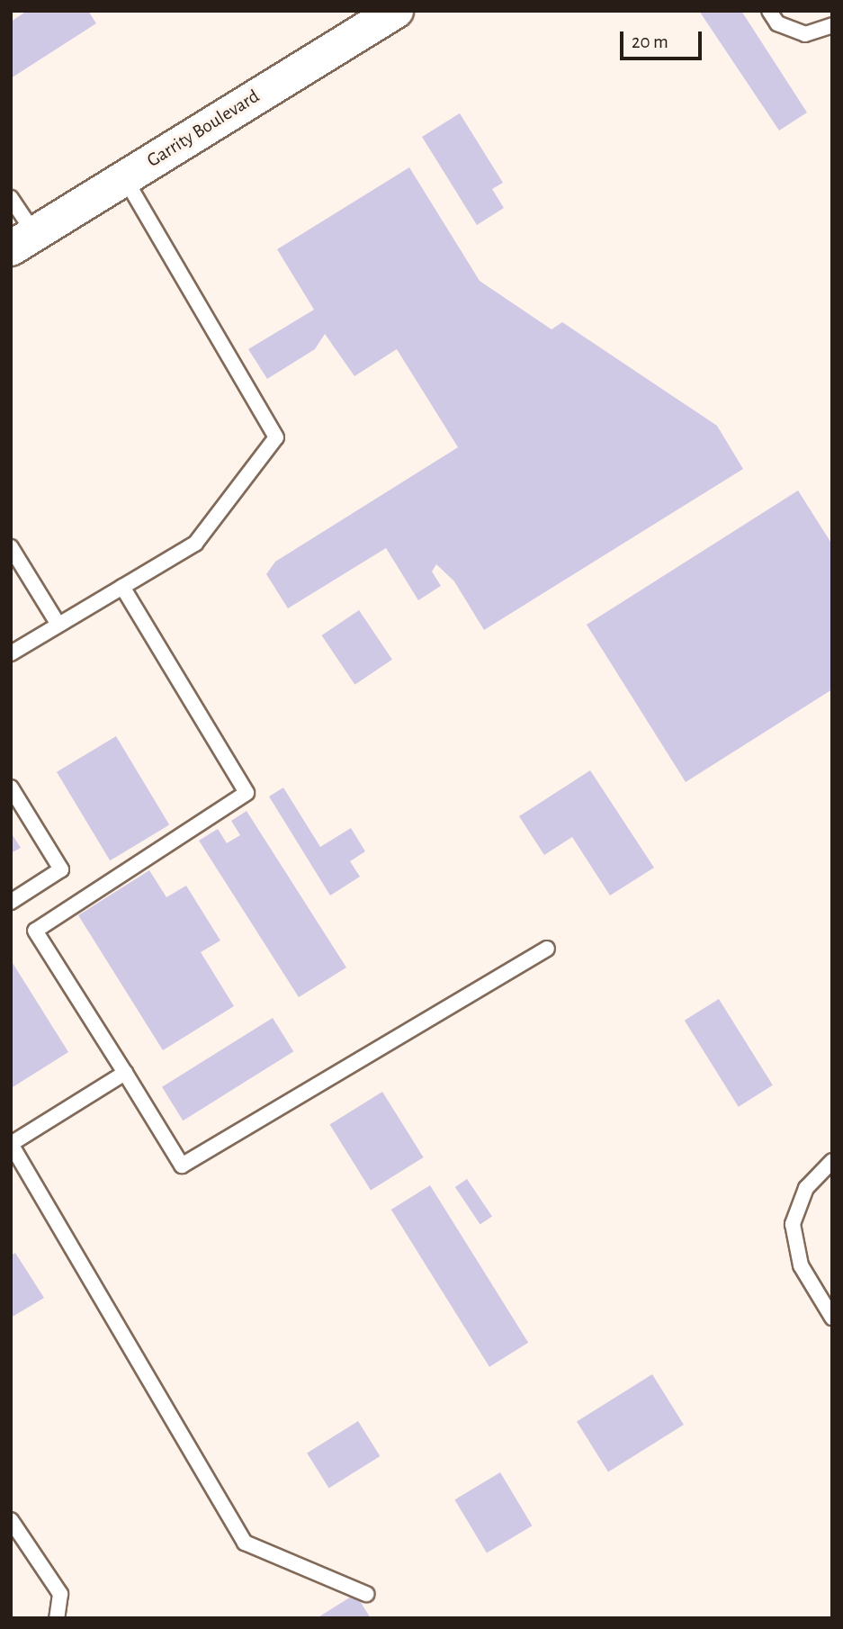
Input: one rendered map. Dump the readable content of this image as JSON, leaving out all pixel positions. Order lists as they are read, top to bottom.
{
  "streets": {
    "main road": ["Garrity Boulevard"]
  },
  "scale_bar": "20 m"
}
